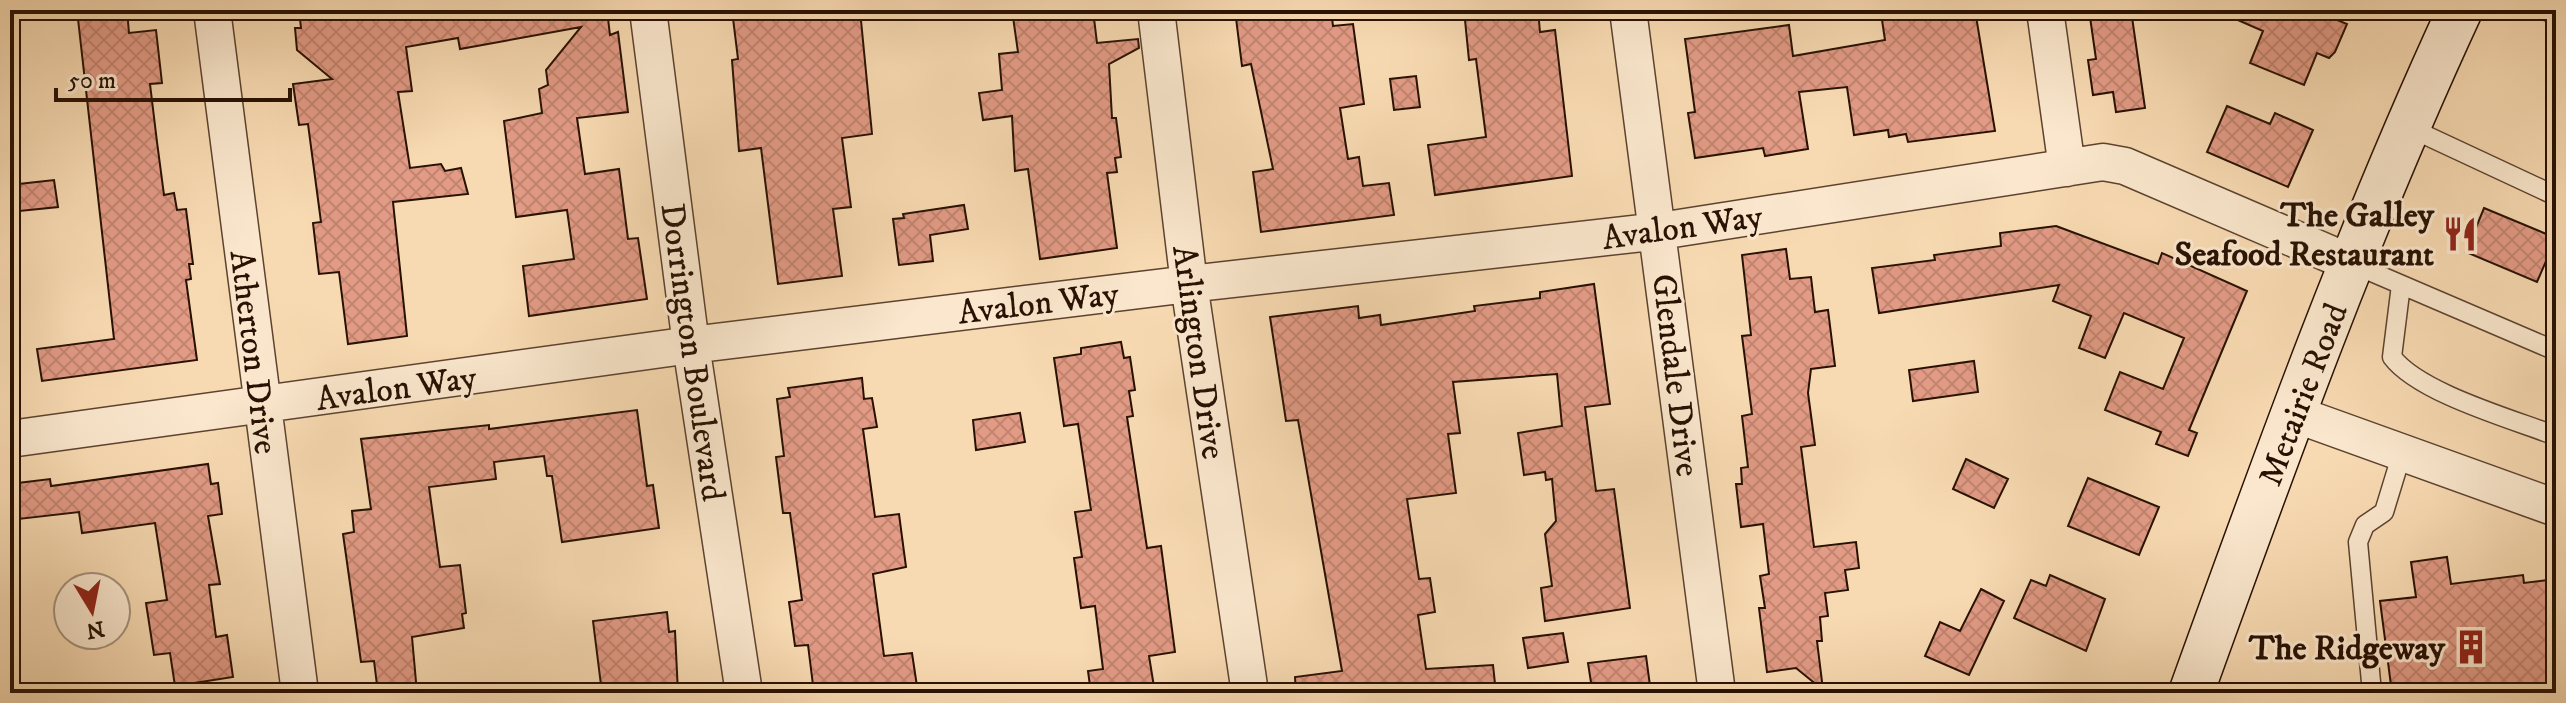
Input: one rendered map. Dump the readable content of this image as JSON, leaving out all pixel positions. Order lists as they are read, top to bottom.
{
  "streets": {
    "main road": ["Metairie Road"],
    "street": [
      "Avalon Way",
      "Atherton Drive",
      "Dorrington Boulevard",
      "Arlington Drive",
      "Glendale Drive"
    ]
  },
  "crossings": [
    ["Avalon Way", "Atherton Drive"],
    ["Avalon Way", "Dorrington Boulevard"],
    ["Avalon Way", "Arlington Drive"],
    ["Avalon Way", "Glendale Drive"],
    ["Avalon Way", "Metairie Road"]
  ],
  "places": {
    "restaurant": ["The Galley Seafood Restaurant"],
    "building": ["The Ridgeway"]
  },
  "scale_bar": "50 m",
  "north": "bottom"
}
